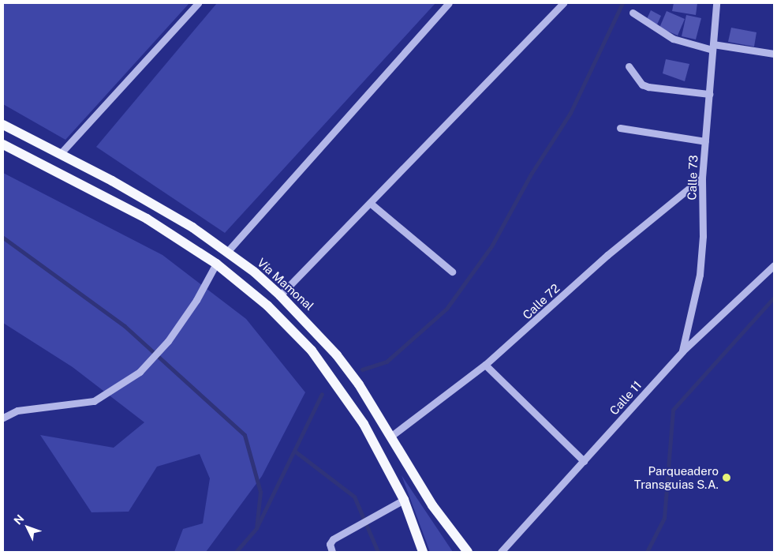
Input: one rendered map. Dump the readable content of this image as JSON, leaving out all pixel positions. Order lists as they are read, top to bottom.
{
  "streets": {
    "main road": ["Vía Mamonal"],
    "street": ["Calle 73", "Calle 72", "Calle 11"]
  },
  "crossings": [
    ["Calle 73", "Calle 72"],
    ["Calle 73", "Calle 11"],
    ["Vía Mamonal", "Calle 72"]
  ],
  "places": ["Parqueadero Transguias S.A."],
  "north": "top left"
}
